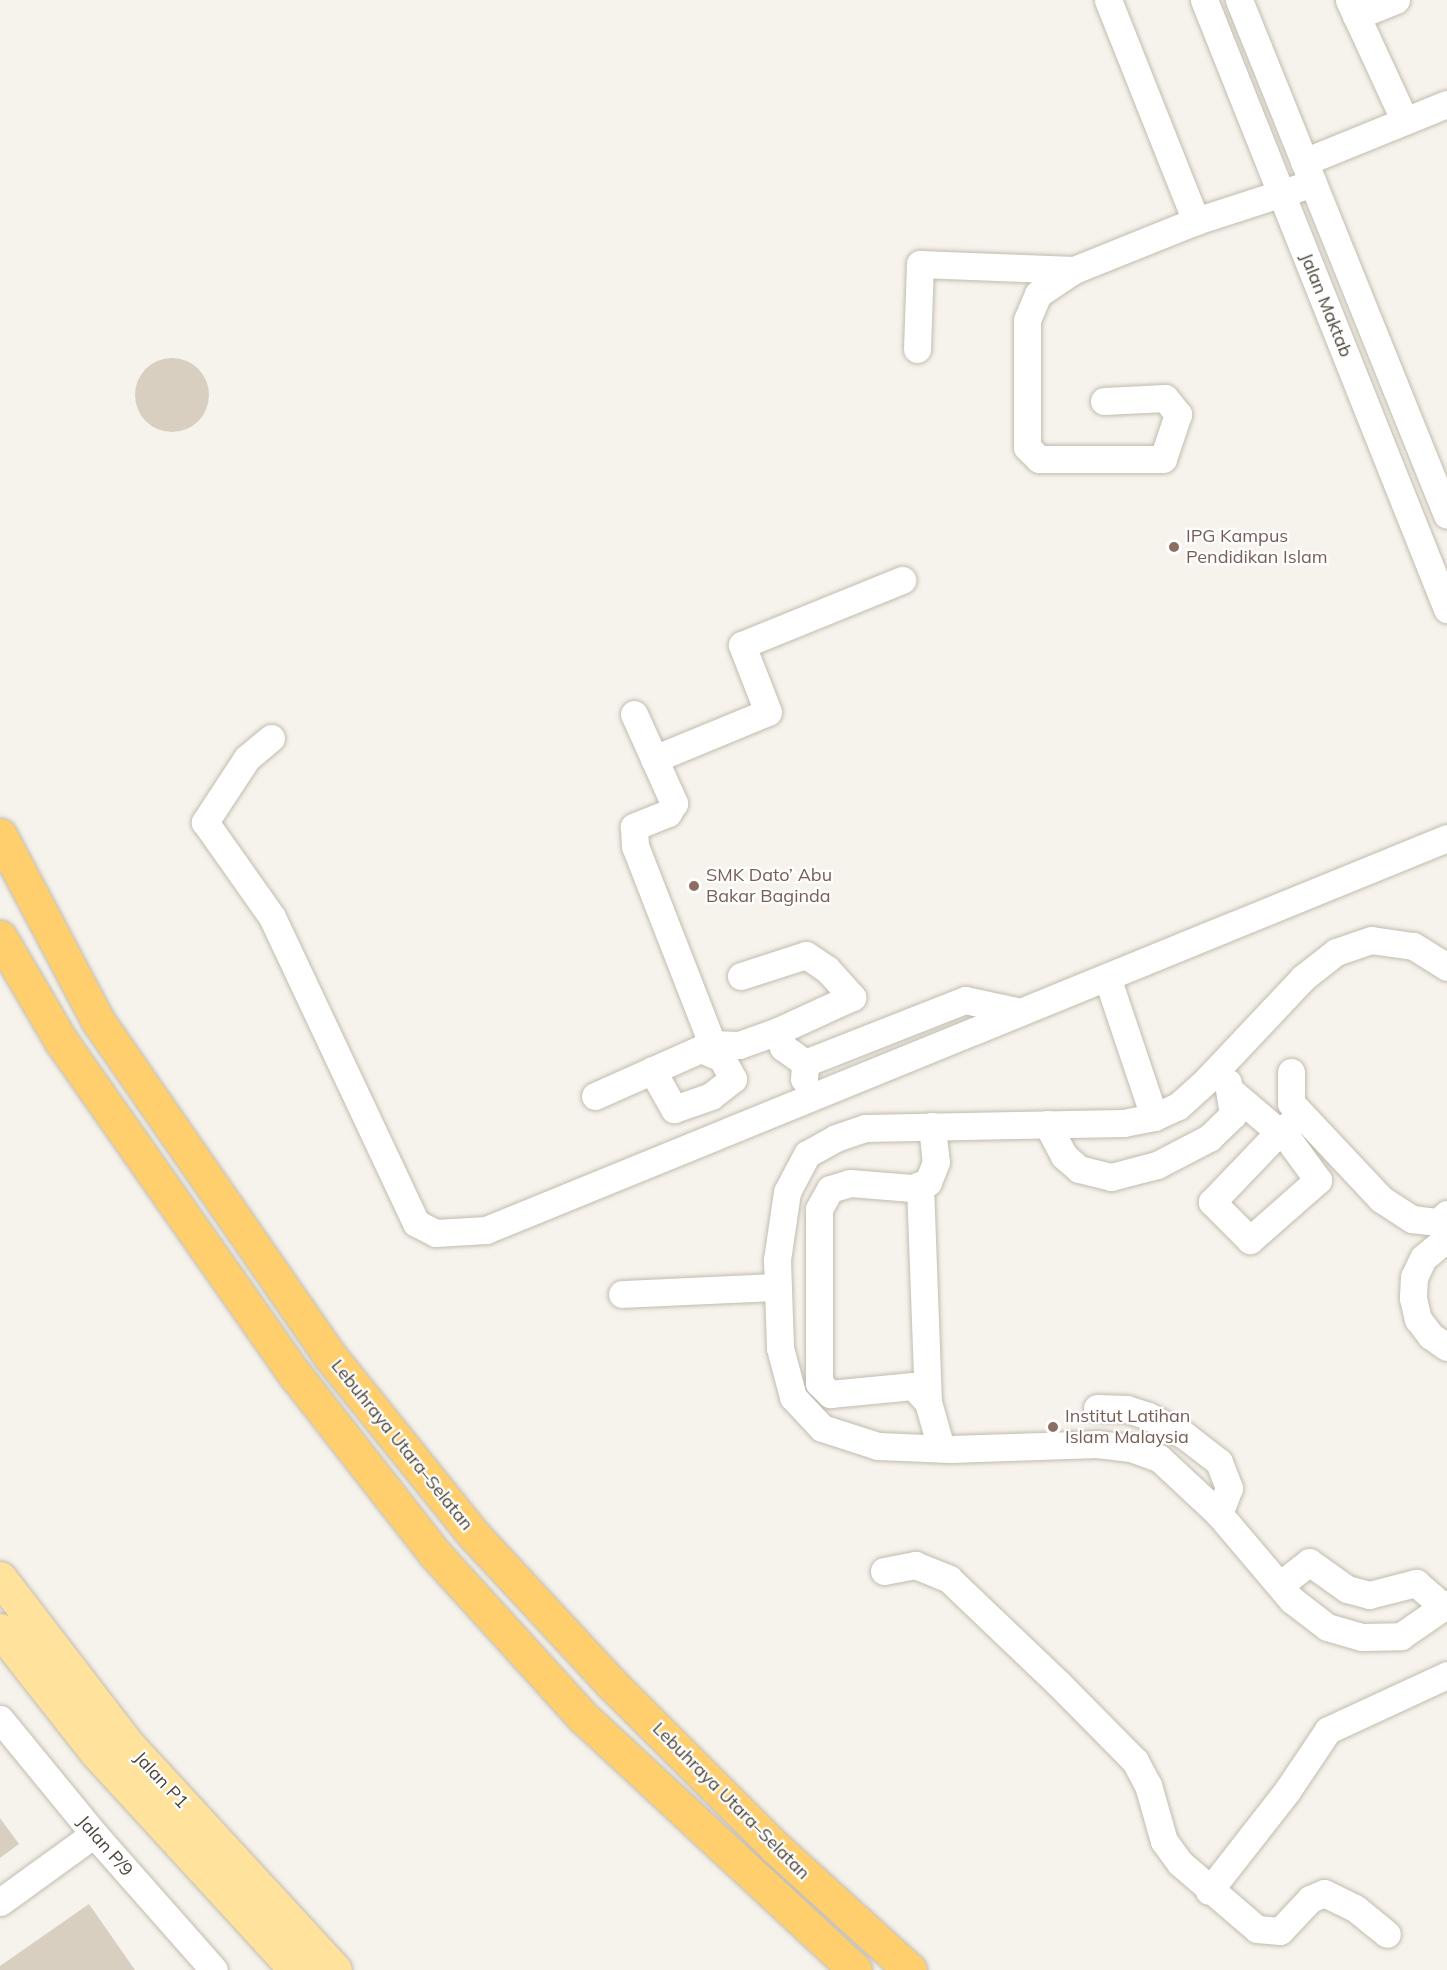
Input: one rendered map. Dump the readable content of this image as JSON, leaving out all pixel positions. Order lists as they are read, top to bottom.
{
  "streets": {
    "highway": ["Lebuhraya Utara–Selatan"],
    "main road": ["Jalan P1"],
    "street": ["Jalan Maktab", "Jalan P/9"]
  },
  "places": ["IPG Kampus Pendidikan Islam", "SMK Dato’ Abu Bakar Baginda", "Institut Latihan Islam Malaysia"]
}
